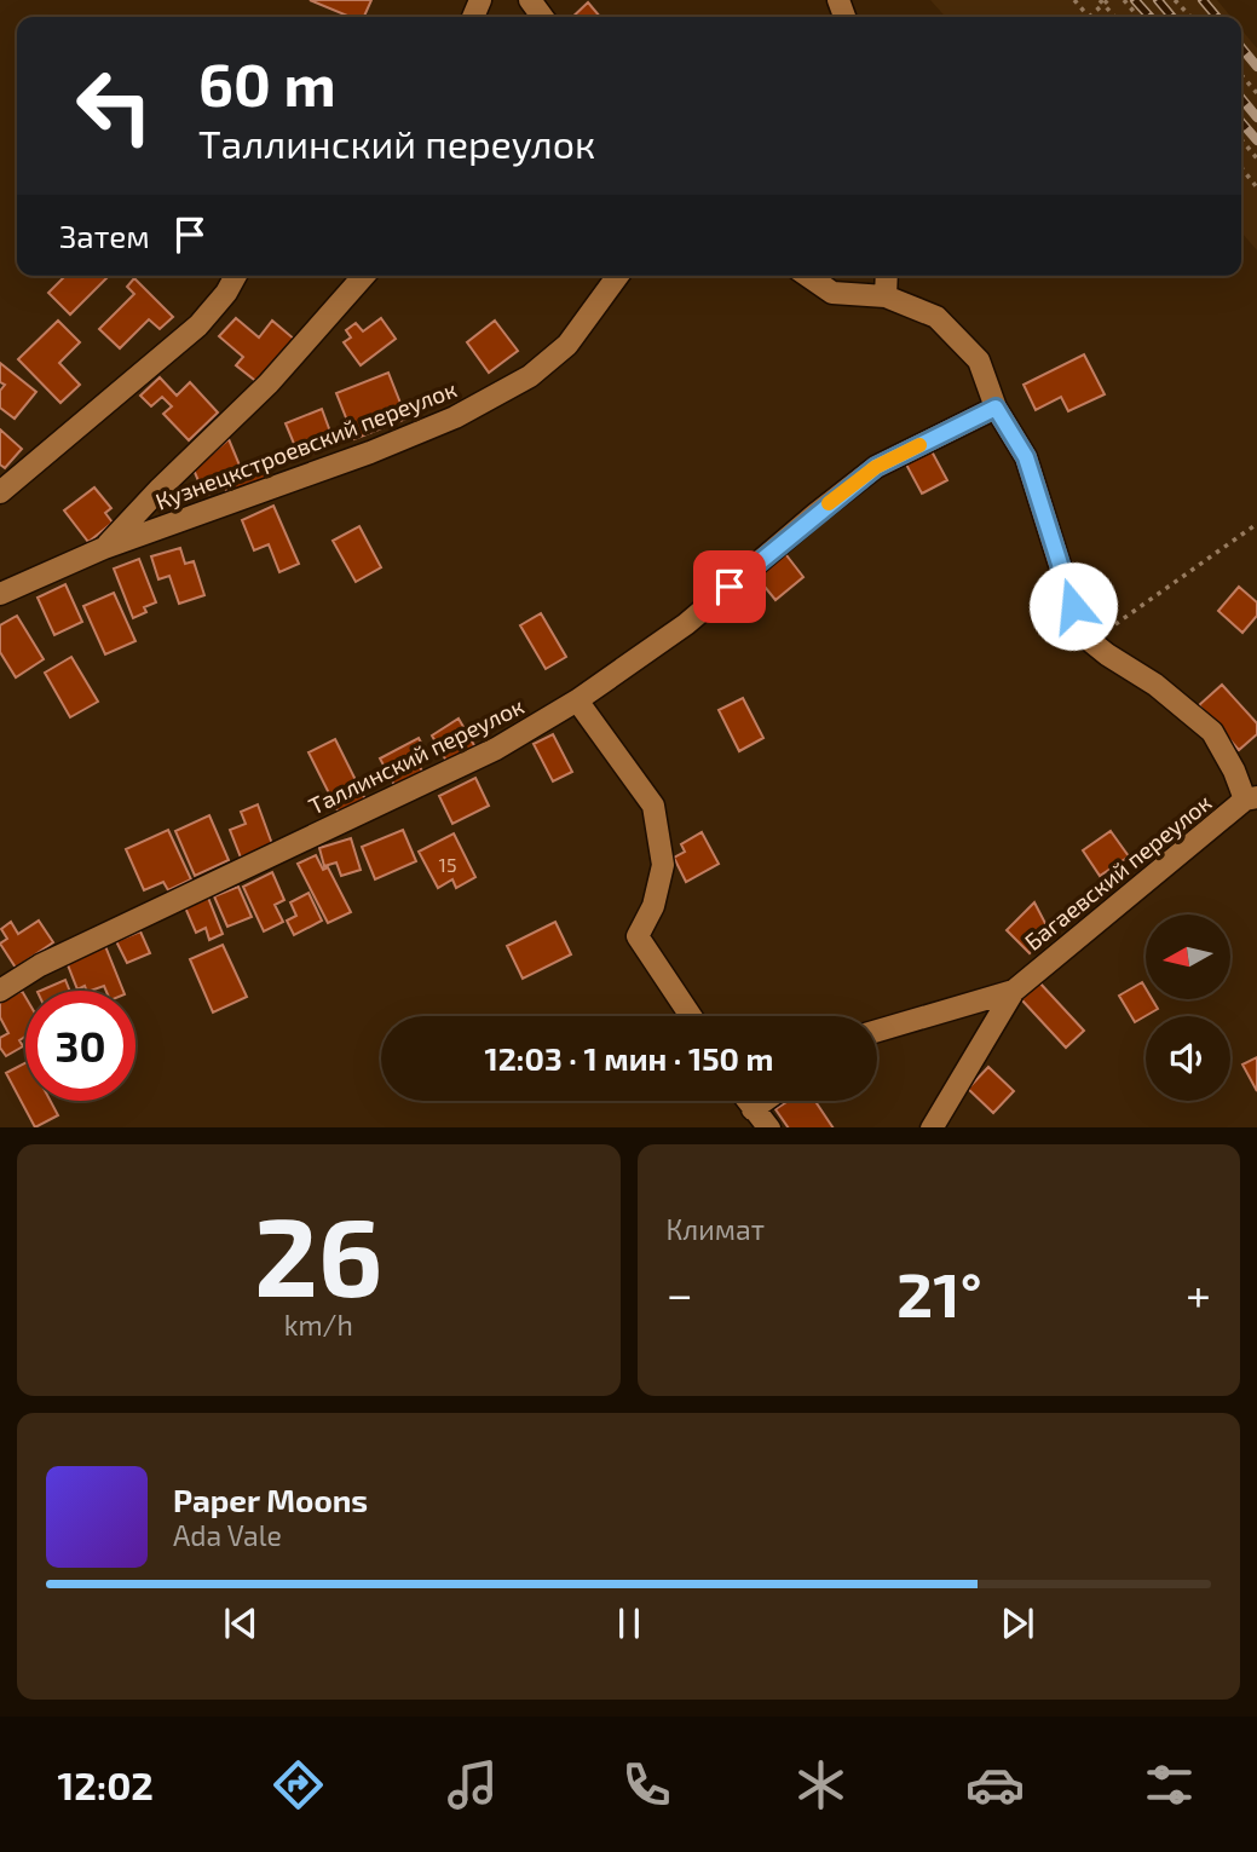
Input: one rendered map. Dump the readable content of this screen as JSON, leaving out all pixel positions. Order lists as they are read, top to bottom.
{
  "streets": {
    "street": ["Кузнецкстроевский переулок", "Таллинский переулок", "Багаевский переулок"]
  },
  "house_numbers": ["15"],
  "north": "left",
  "page": {
    "turn": ["60 m", "Таллинский переулок"],
    "then": "Затем",
    "limit": "30",
    "trip": "12:03 · 1 мин · 150 m",
    "tile": [
      ["26", "km/h"],
      "Климат"
    ],
    "heat": ["−", "21°", "+"],
    "song": ["Paper Moons", "Ada Vale"],
    "tabs": "12:02"
  }
}
